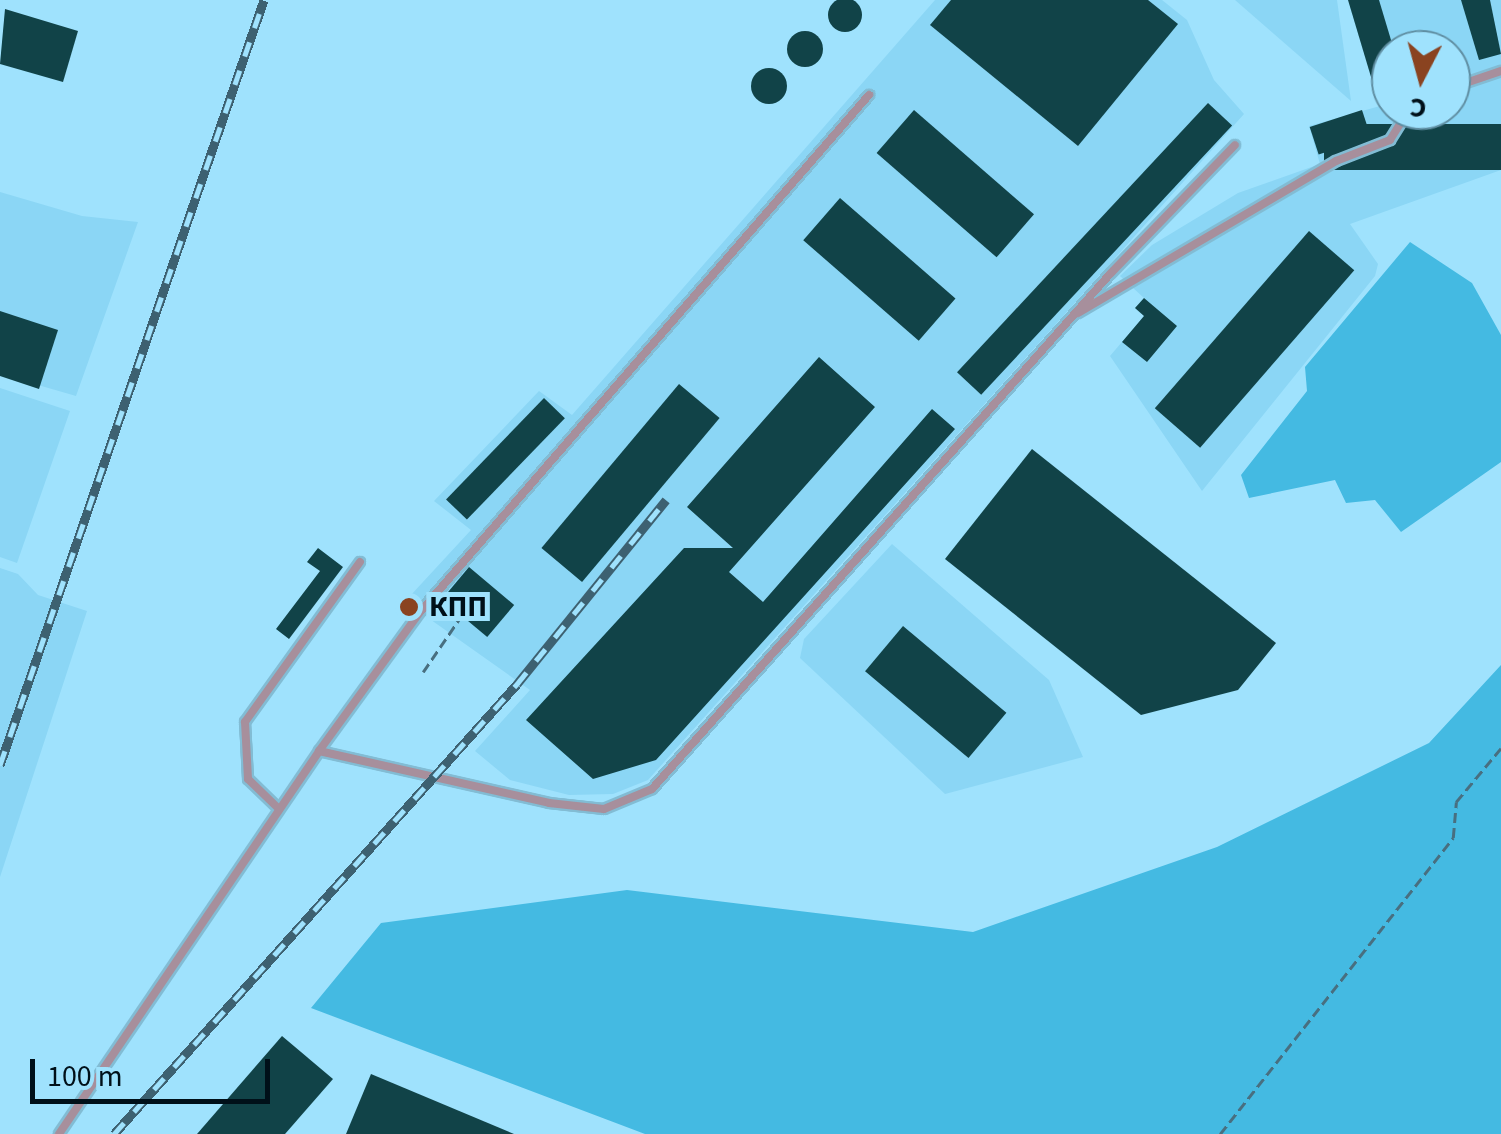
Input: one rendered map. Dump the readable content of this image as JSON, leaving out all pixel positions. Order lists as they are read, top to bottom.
{
  "places": ["КПП"],
  "scale_bar": "100 m",
  "north": "bottom"
}
